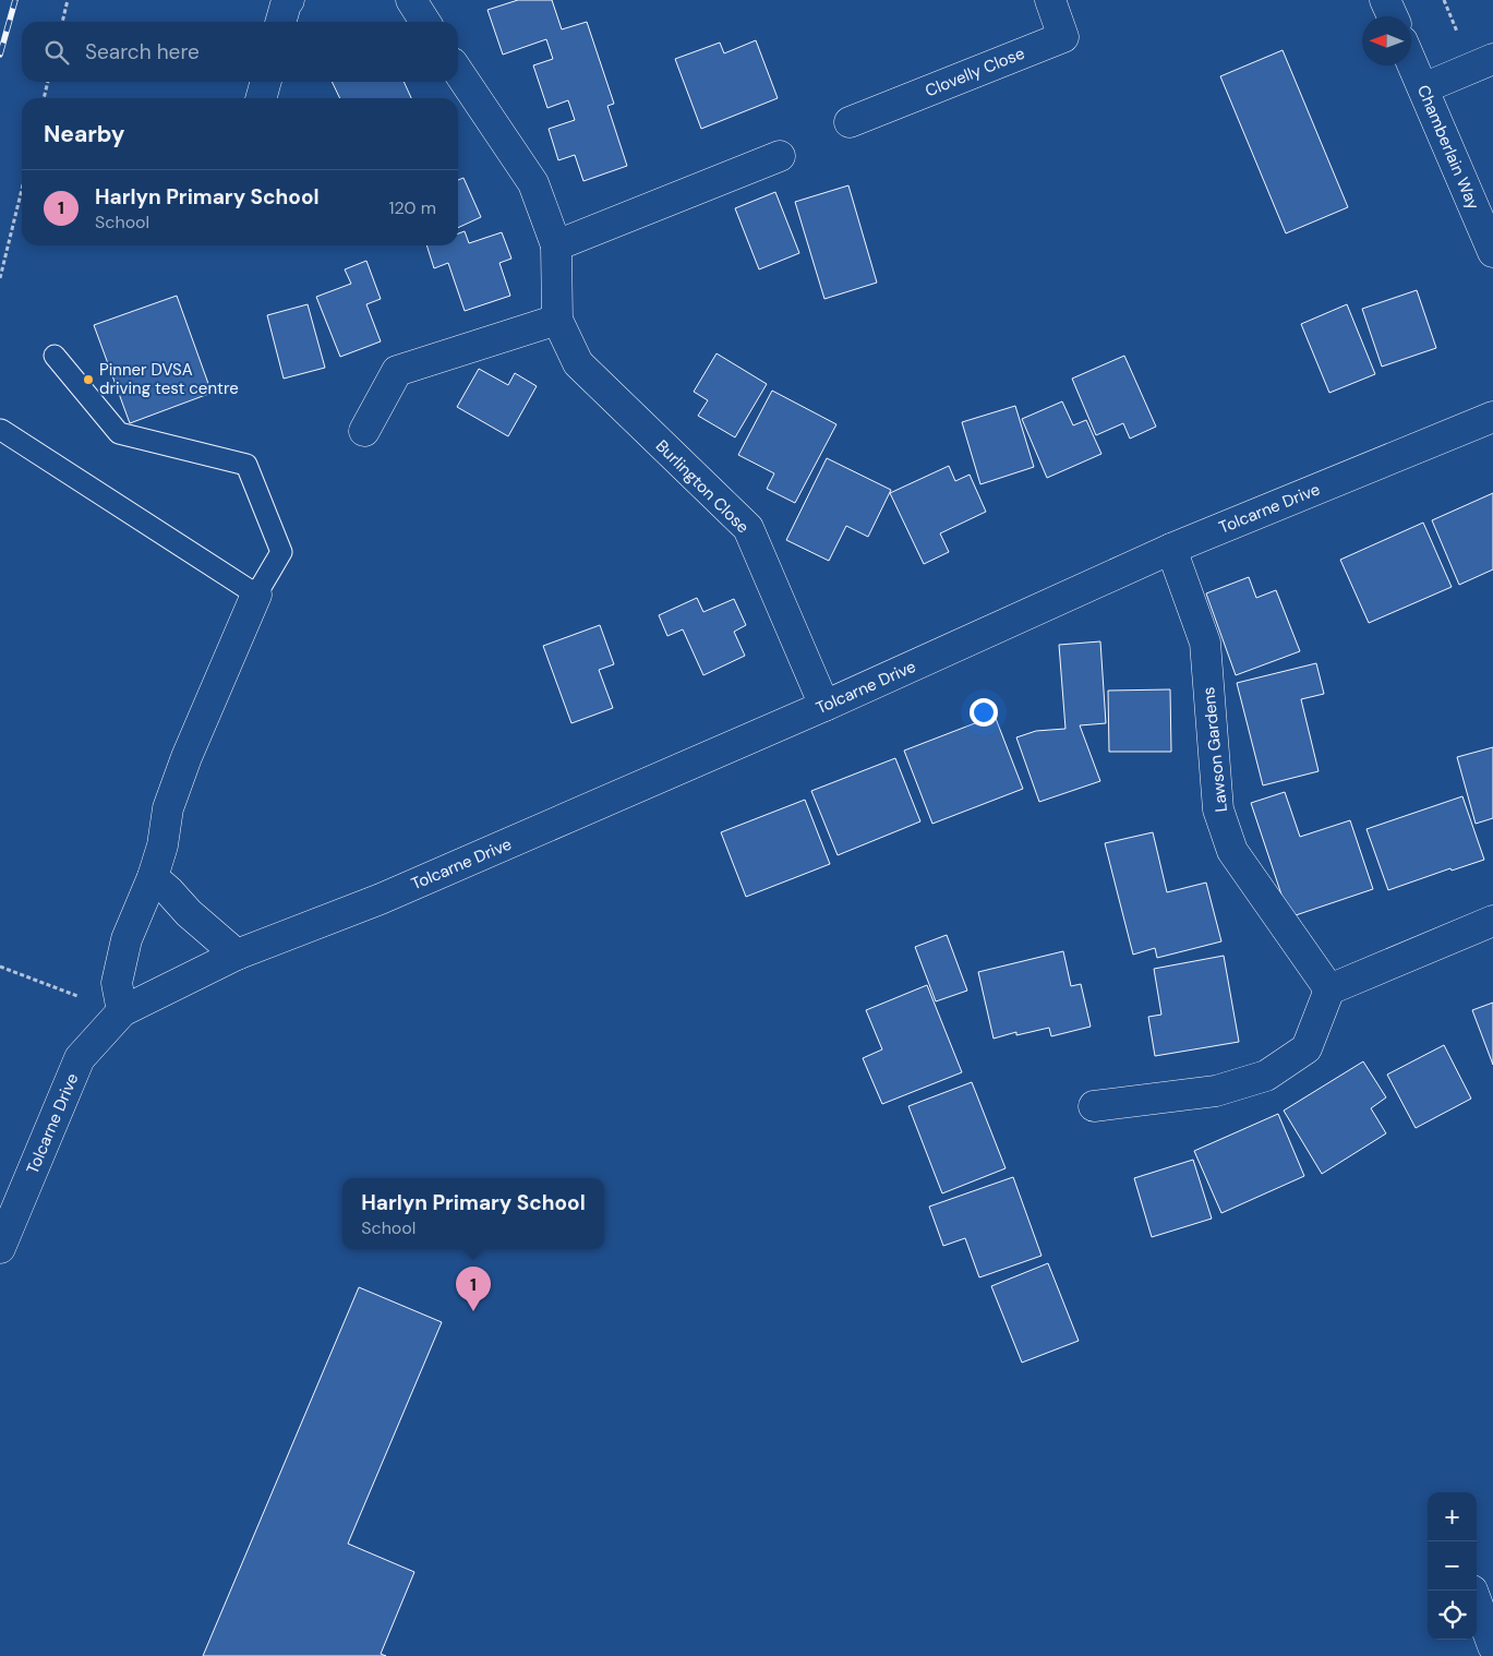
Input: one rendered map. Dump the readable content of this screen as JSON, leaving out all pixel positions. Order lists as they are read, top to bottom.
{
  "streets": {
    "street": [
      "Clovelly Close",
      "Chamberlain Way",
      "Burlington Close",
      "Tolcarne Drive",
      "Lawson Gardens"
    ]
  },
  "crossings": [
    ["Burlington Close", "Tolcarne Drive"],
    ["Tolcarne Drive", "Lawson Gardens"]
  ],
  "places": ["Pinner DVSA driving test centre"],
  "north": "left",
  "page": {
    "search": "Search here",
    "heading": "Nearby",
    "list": [
      {
        "mark": "1",
        "name": "Harlyn Primary School",
        "note": "School",
        "value": "120 m"
      }
    ],
    "popup": ["Harlyn Primary School", "School"],
    "pins": "1",
    "map_buttons": ["+", "−"]
  }
}
